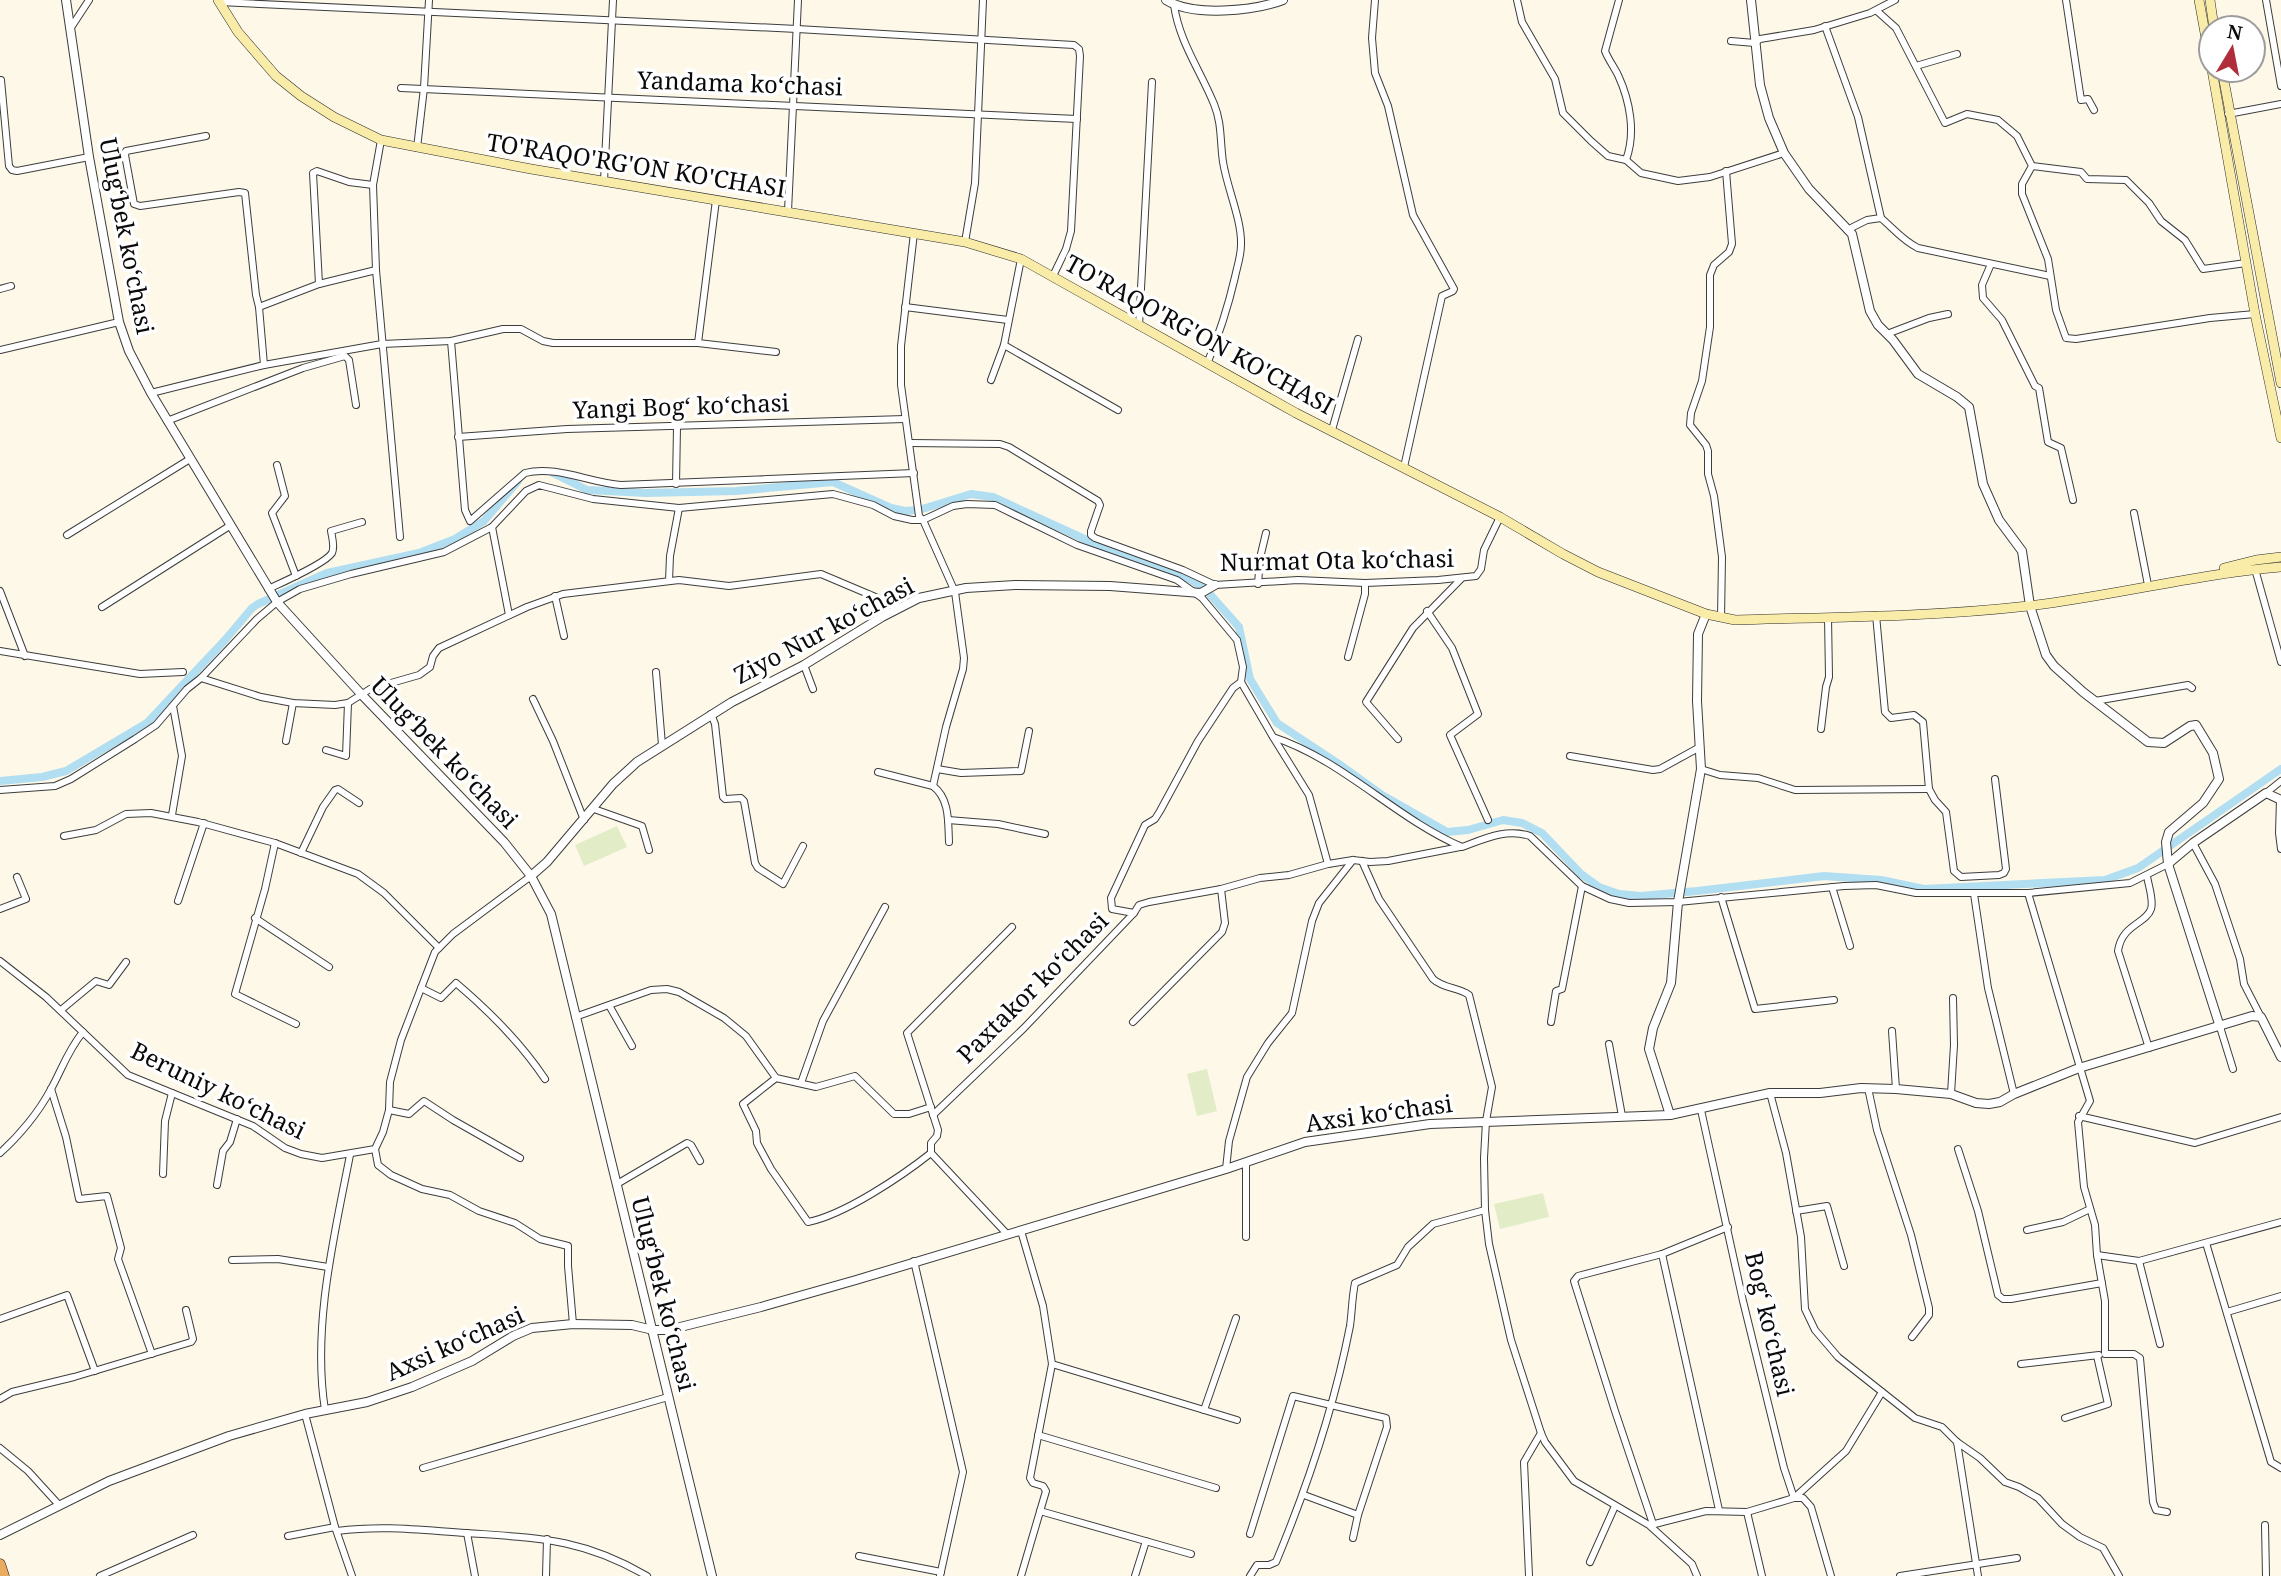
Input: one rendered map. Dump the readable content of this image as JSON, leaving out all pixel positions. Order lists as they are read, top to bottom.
{
  "streets": {
    "main road": ["TO'RAQO'RG'ON KO'CHASI"],
    "street": [
      "Yandama koʻchasi",
      "Ulugʻbek koʻchasi",
      "Yangi Bogʻ koʻchasi",
      "Nurmat Ota koʻchasi",
      "Ziyo Nur koʻchasi",
      "Paxtakor koʻchasi",
      "Beruniy koʻchasi",
      "Axsi koʻchasi",
      "Bogʻ koʻchasi"
    ]
  },
  "crossings": [
    ["TO'RAQO'RG'ON KO'CHASI", "Nurmat Ota koʻchasi"],
    ["Ulugʻbek koʻchasi", "Ziyo Nur koʻchasi"],
    ["Ulugʻbek koʻchasi", "Axsi koʻchasi"],
    ["Axsi koʻchasi", "Bogʻ koʻchasi"]
  ],
  "north": "top"
}
